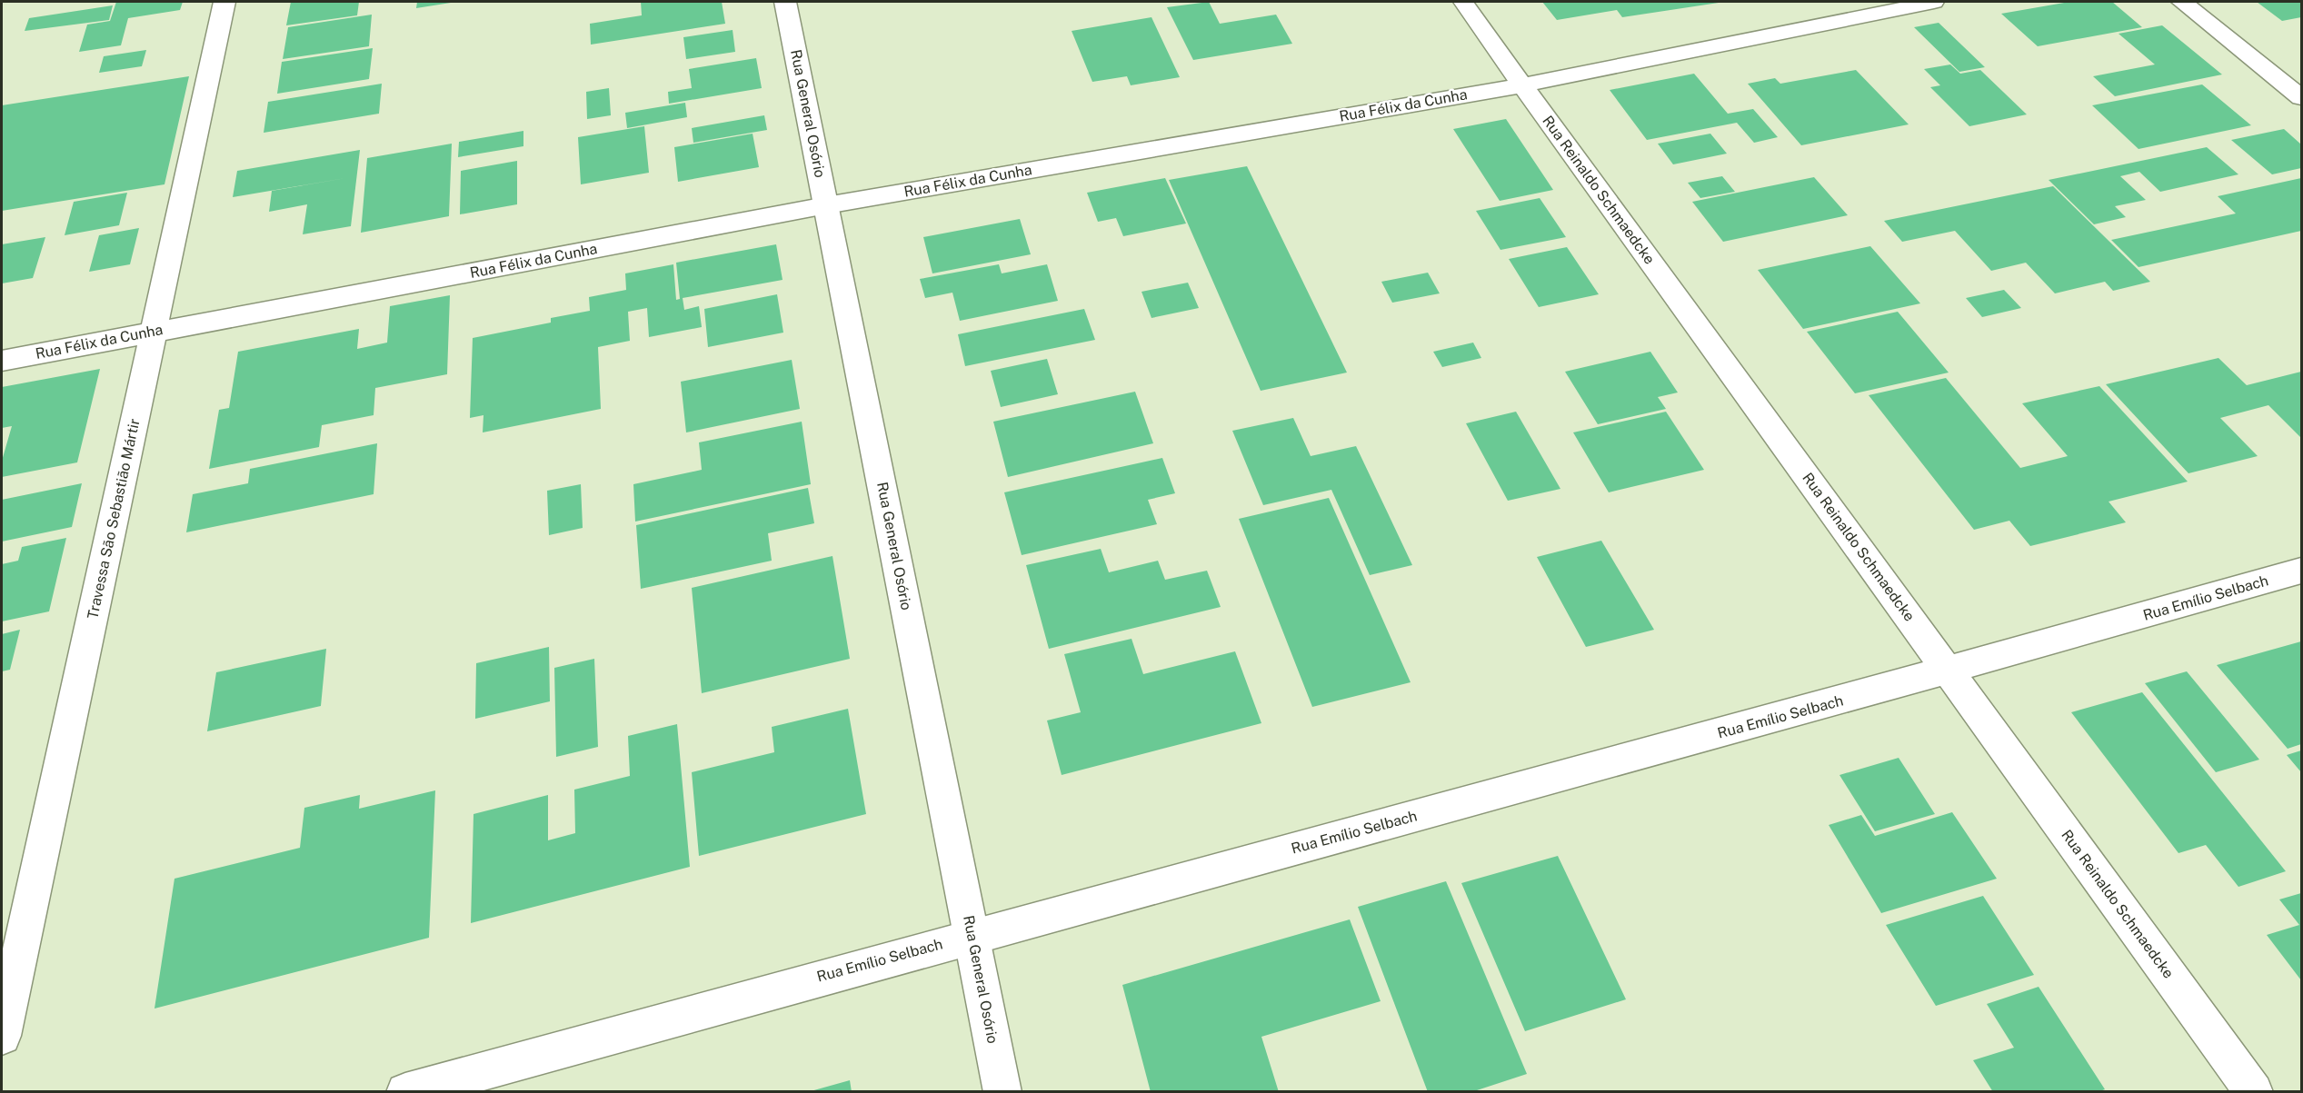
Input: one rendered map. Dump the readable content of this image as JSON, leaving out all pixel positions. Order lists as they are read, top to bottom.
{
  "streets": {
    "street": [
      "Rua Félix da Cunha",
      "Rua General Osório",
      "Rua Reinaldo Schmaedcke",
      "Travessa São Sebastião Mártir",
      "Rua Emílio Selbach"
    ]
  },
  "crossings": [
    ["Rua Félix da Cunha", "Rua General Osório"],
    ["Rua Félix da Cunha", "Rua Reinaldo Schmaedcke"],
    ["Rua Félix da Cunha", "Travessa São Sebastião Mártir"],
    ["Rua General Osório", "Rua Emílio Selbach"],
    ["Rua Reinaldo Schmaedcke", "Rua Emílio Selbach"]
  ]
}
